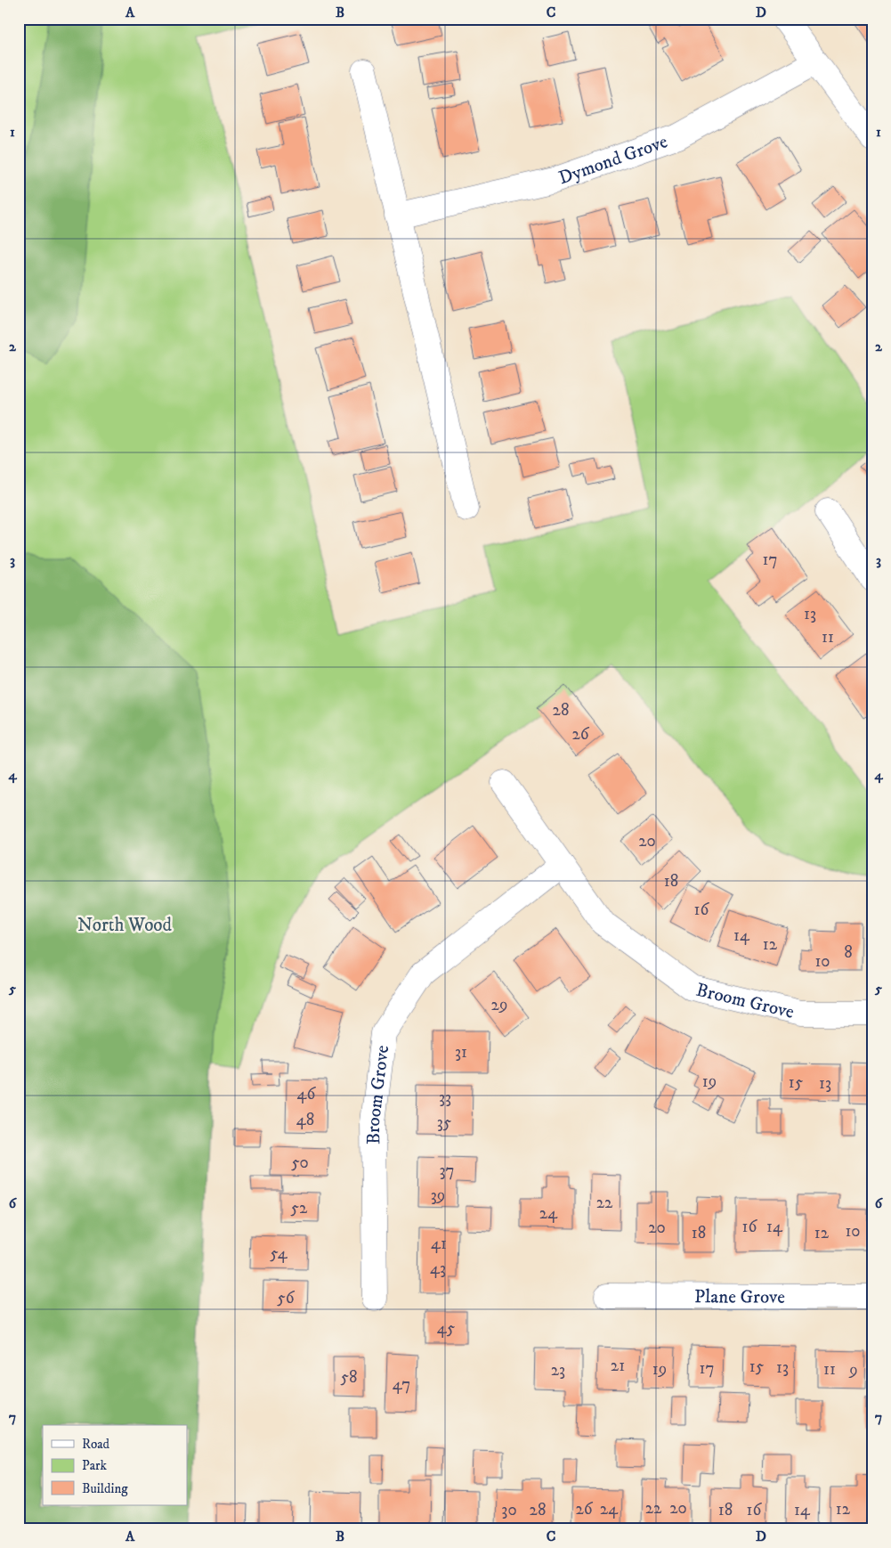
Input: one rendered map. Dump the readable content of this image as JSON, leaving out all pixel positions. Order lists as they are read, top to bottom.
{
  "streets": {
    "street": ["Dymond Grove", "Broom Grove", "Plane Grove"]
  },
  "parks": ["North Wood"],
  "house_numbers": [
    "17",
    "13",
    "11",
    "28",
    "26",
    "20",
    "18",
    "16",
    "14",
    "12",
    "8",
    "10",
    "29",
    "31",
    "19",
    "15",
    "13",
    "46",
    "33",
    "48",
    "35",
    "50",
    "37",
    "39",
    "22",
    "52",
    "24",
    "16",
    "14",
    "20",
    "10",
    "18",
    "12",
    "41",
    "54",
    "43",
    "56",
    "45",
    "21",
    "15",
    "13",
    "17",
    "19",
    "11",
    "23",
    "9",
    "58",
    "47",
    "22",
    "20",
    "26",
    "24",
    "12",
    "30",
    "28",
    "18",
    "16",
    "14"
  ],
  "legend": ["Road", "Park", "Building"],
  "grid": {
    "columns": [
      "A",
      "B",
      "C",
      "D"
    ],
    "rows": [
      "1",
      "2",
      "3",
      "4",
      "5",
      "6",
      "7"
    ]
  }
}
